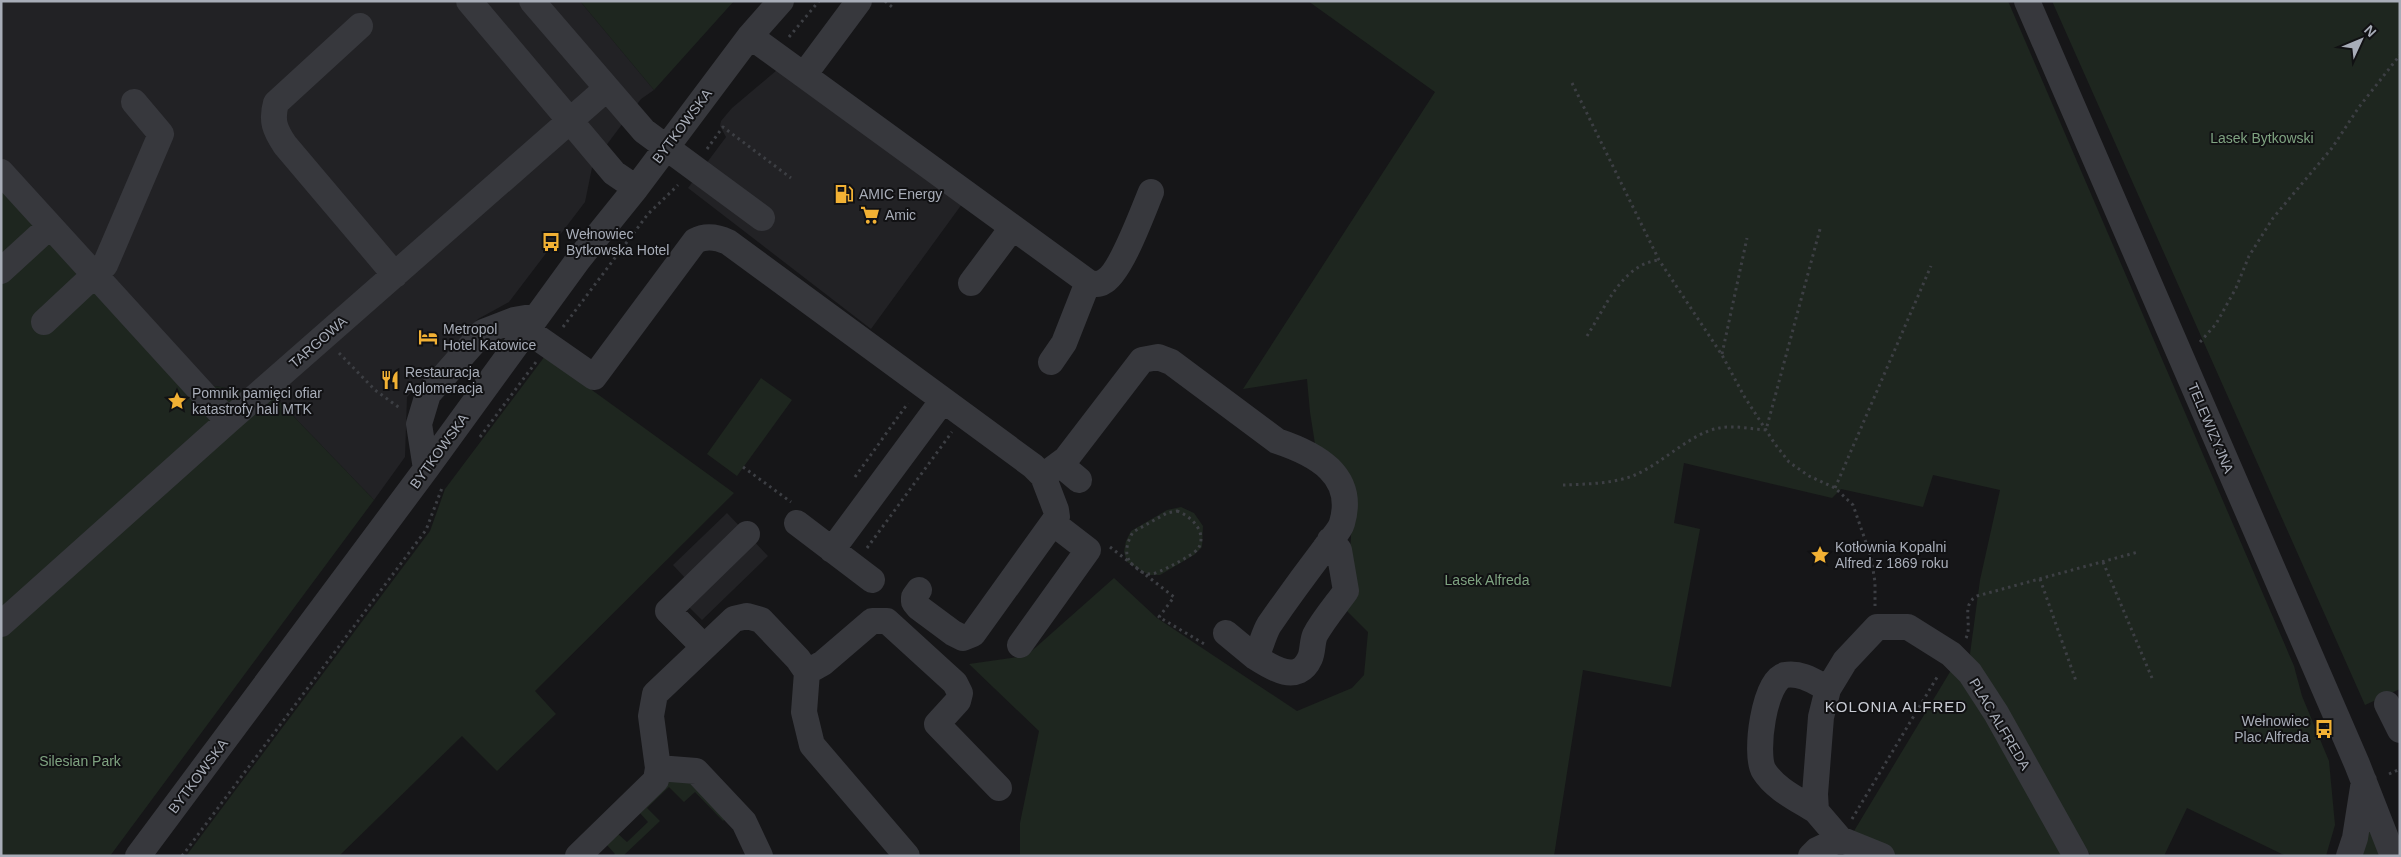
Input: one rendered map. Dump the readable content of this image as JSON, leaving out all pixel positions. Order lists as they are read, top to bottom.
{
  "streets": {
    "street": [
      "BYTKOWSKA",
      "TARGOWA",
      "TELEWIZYJNA",
      "PLAC ALFREDA"
    ]
  },
  "districts": ["KOLONIA ALFRED"],
  "parks": ["Lasek Bytkowski", "Lasek Alfreda", "Silesian Park"],
  "places": {
    "fuel station": ["AMIC Energy"],
    "supermarket": ["Amic"],
    "bus stop": ["Wełnowiec Bytkowska Hotel", "Wełnowiec Plac Alfreda"],
    "hotel": ["Metropol Hotel Katowice"],
    "restaurant": ["Restauracja Aglomeracja"],
    "place": ["Pomnik pamięci ofiar katastrofy hali MTK", "Kotłownia Kopalni Alfred z 1869 roku"]
  },
  "north": "top right"
}
